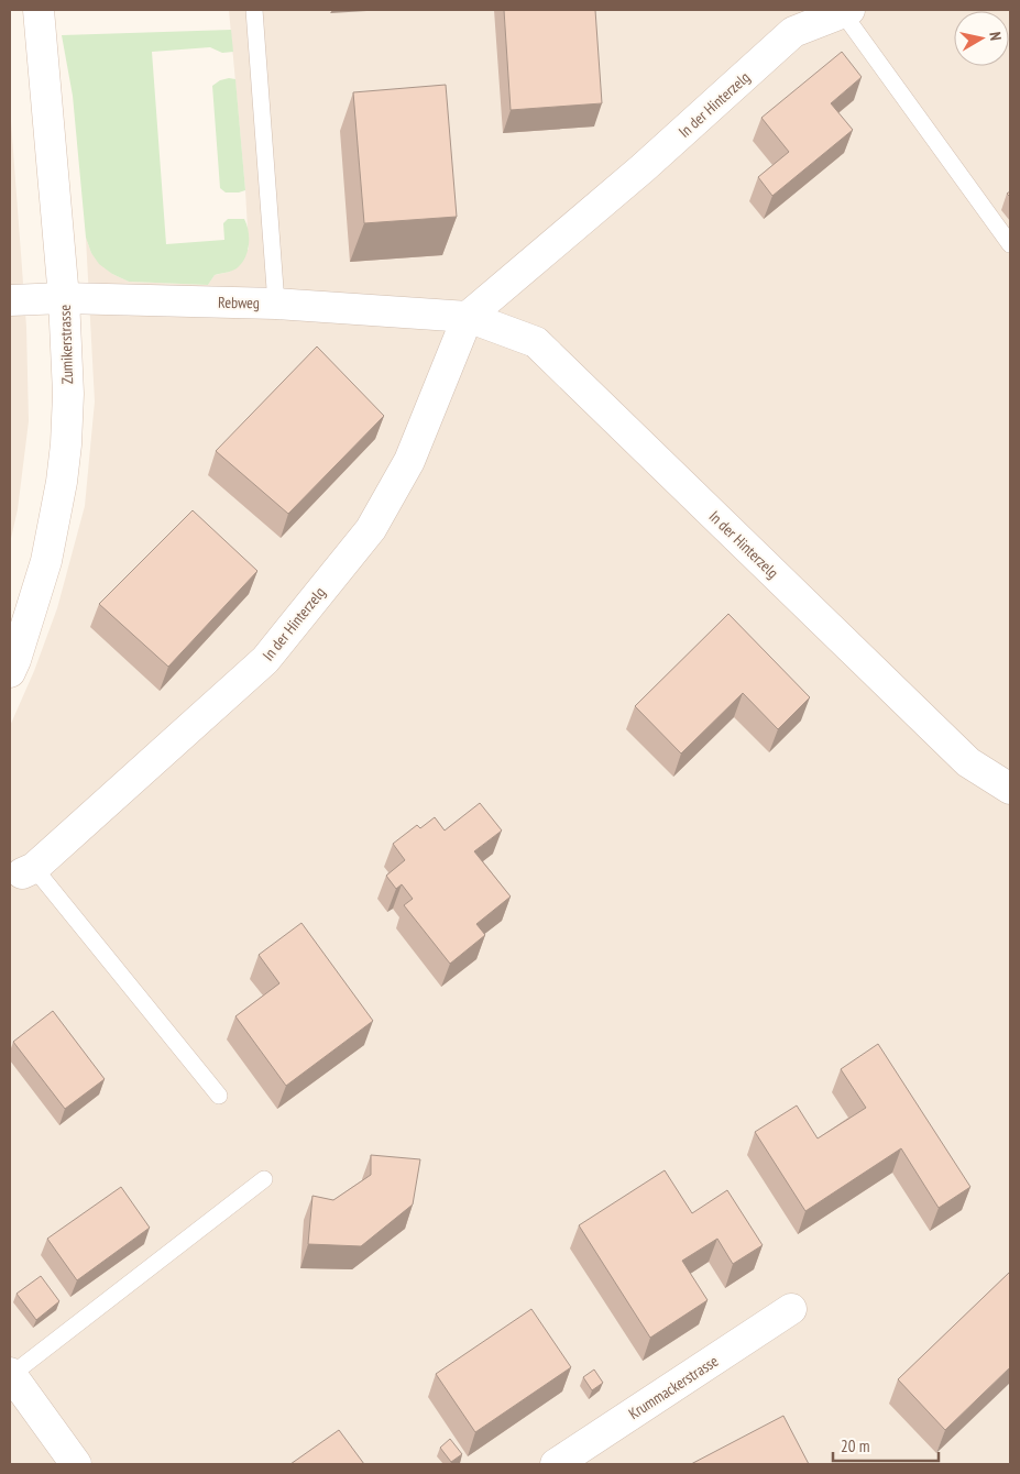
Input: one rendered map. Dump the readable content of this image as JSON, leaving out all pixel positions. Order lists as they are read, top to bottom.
{
  "streets": {
    "street": [
      "In der Hinterzelg",
      "Rebweg",
      "Zumikerstrasse",
      "Krummackerstrasse"
    ]
  },
  "crossings": [
    ["In der Hinterzelg", "Rebweg"],
    ["Rebweg", "Zumikerstrasse"]
  ],
  "scale_bar": "20 m",
  "north": "right"
}
